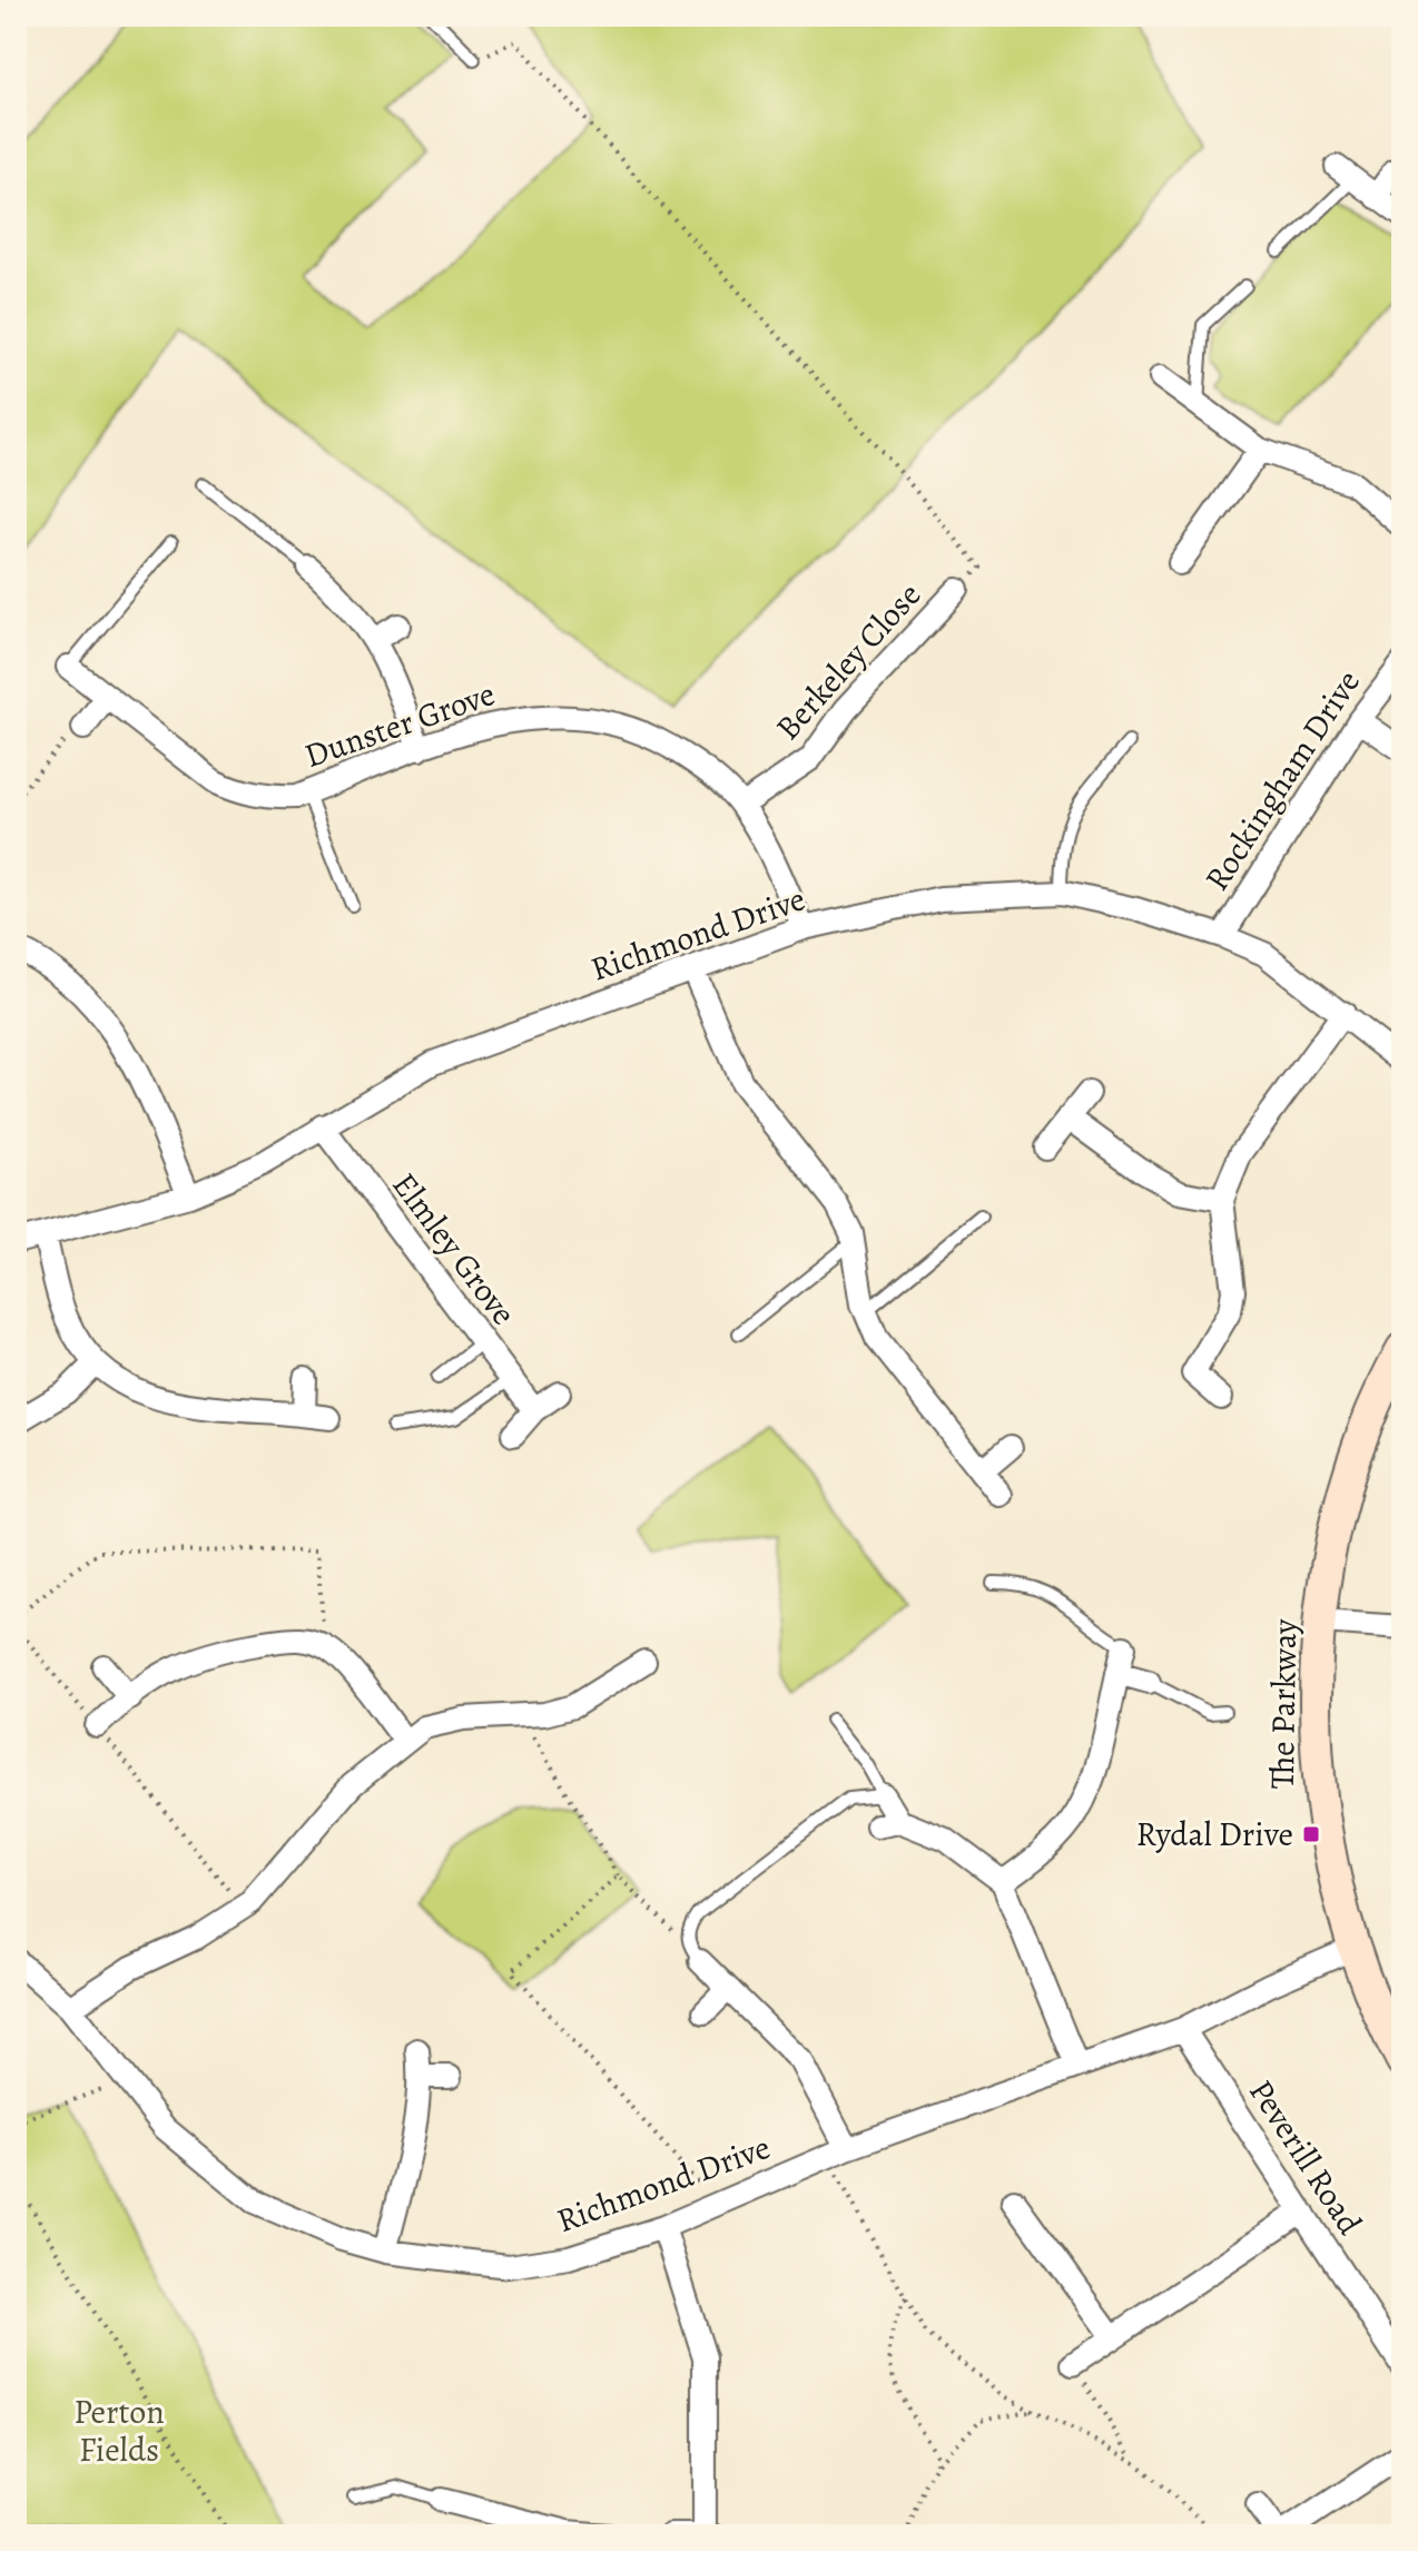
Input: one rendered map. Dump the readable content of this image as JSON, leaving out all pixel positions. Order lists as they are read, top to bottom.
{
  "streets": {
    "street": [
      "Berkeley Close",
      "Dunster Grove",
      "Rockingham Drive",
      "Richmond Drive",
      "Elmley Grove",
      "The Parkway",
      "Peverill Road"
    ]
  },
  "crossings": [
    ["Berkeley Close", "Dunster Grove"],
    ["Dunster Grove", "Richmond Drive"],
    ["Rockingham Drive", "Richmond Drive"],
    ["Richmond Drive", "Elmley Grove"],
    ["Richmond Drive", "The Parkway"],
    ["Richmond Drive", "Peverill Road"]
  ],
  "parks": ["Perton Fields"],
  "places": {
    "transit": ["Rydal Drive"]
  }
}
